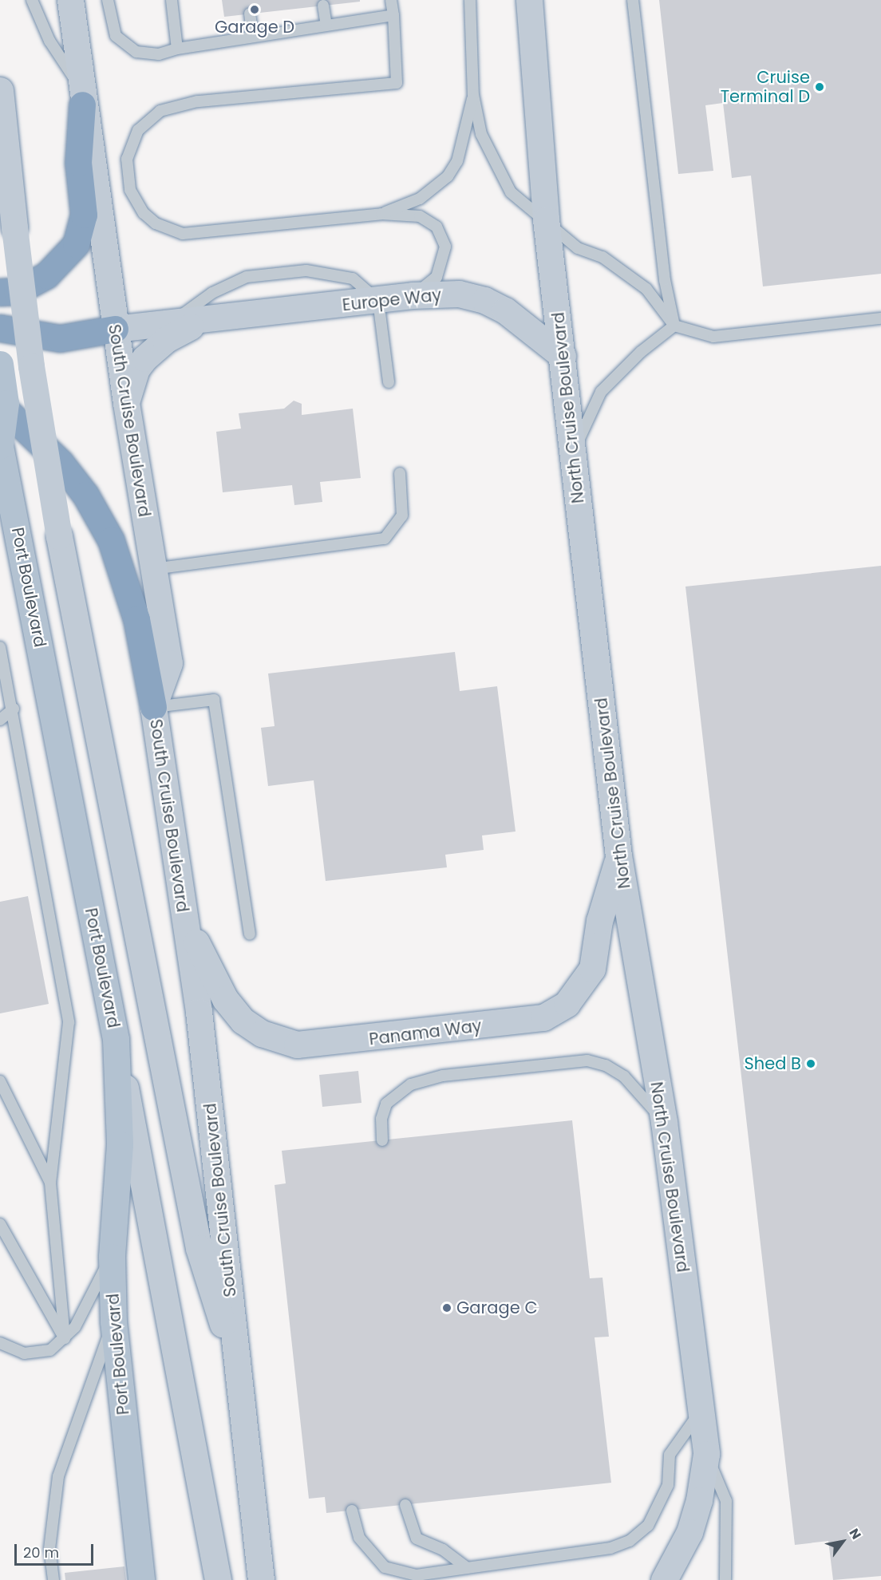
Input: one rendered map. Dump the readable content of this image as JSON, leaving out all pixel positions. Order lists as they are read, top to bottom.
{
  "streets": {
    "main road": ["Port Boulevard"],
    "street": [
      "Europe Way",
      "North Cruise Boulevard",
      "South Cruise Boulevard",
      "Panama Way"
    ]
  },
  "crossings": [
    ["Europe Way", "North Cruise Boulevard"],
    ["Europe Way", "South Cruise Boulevard"],
    ["North Cruise Boulevard", "Panama Way"],
    ["South Cruise Boulevard", "Panama Way"]
  ],
  "places": [
    "Garage D",
    "Cruise Terminal D",
    "Shed B",
    "Garage C"
  ],
  "scale_bar": "20 m",
  "north": "top right"
}
